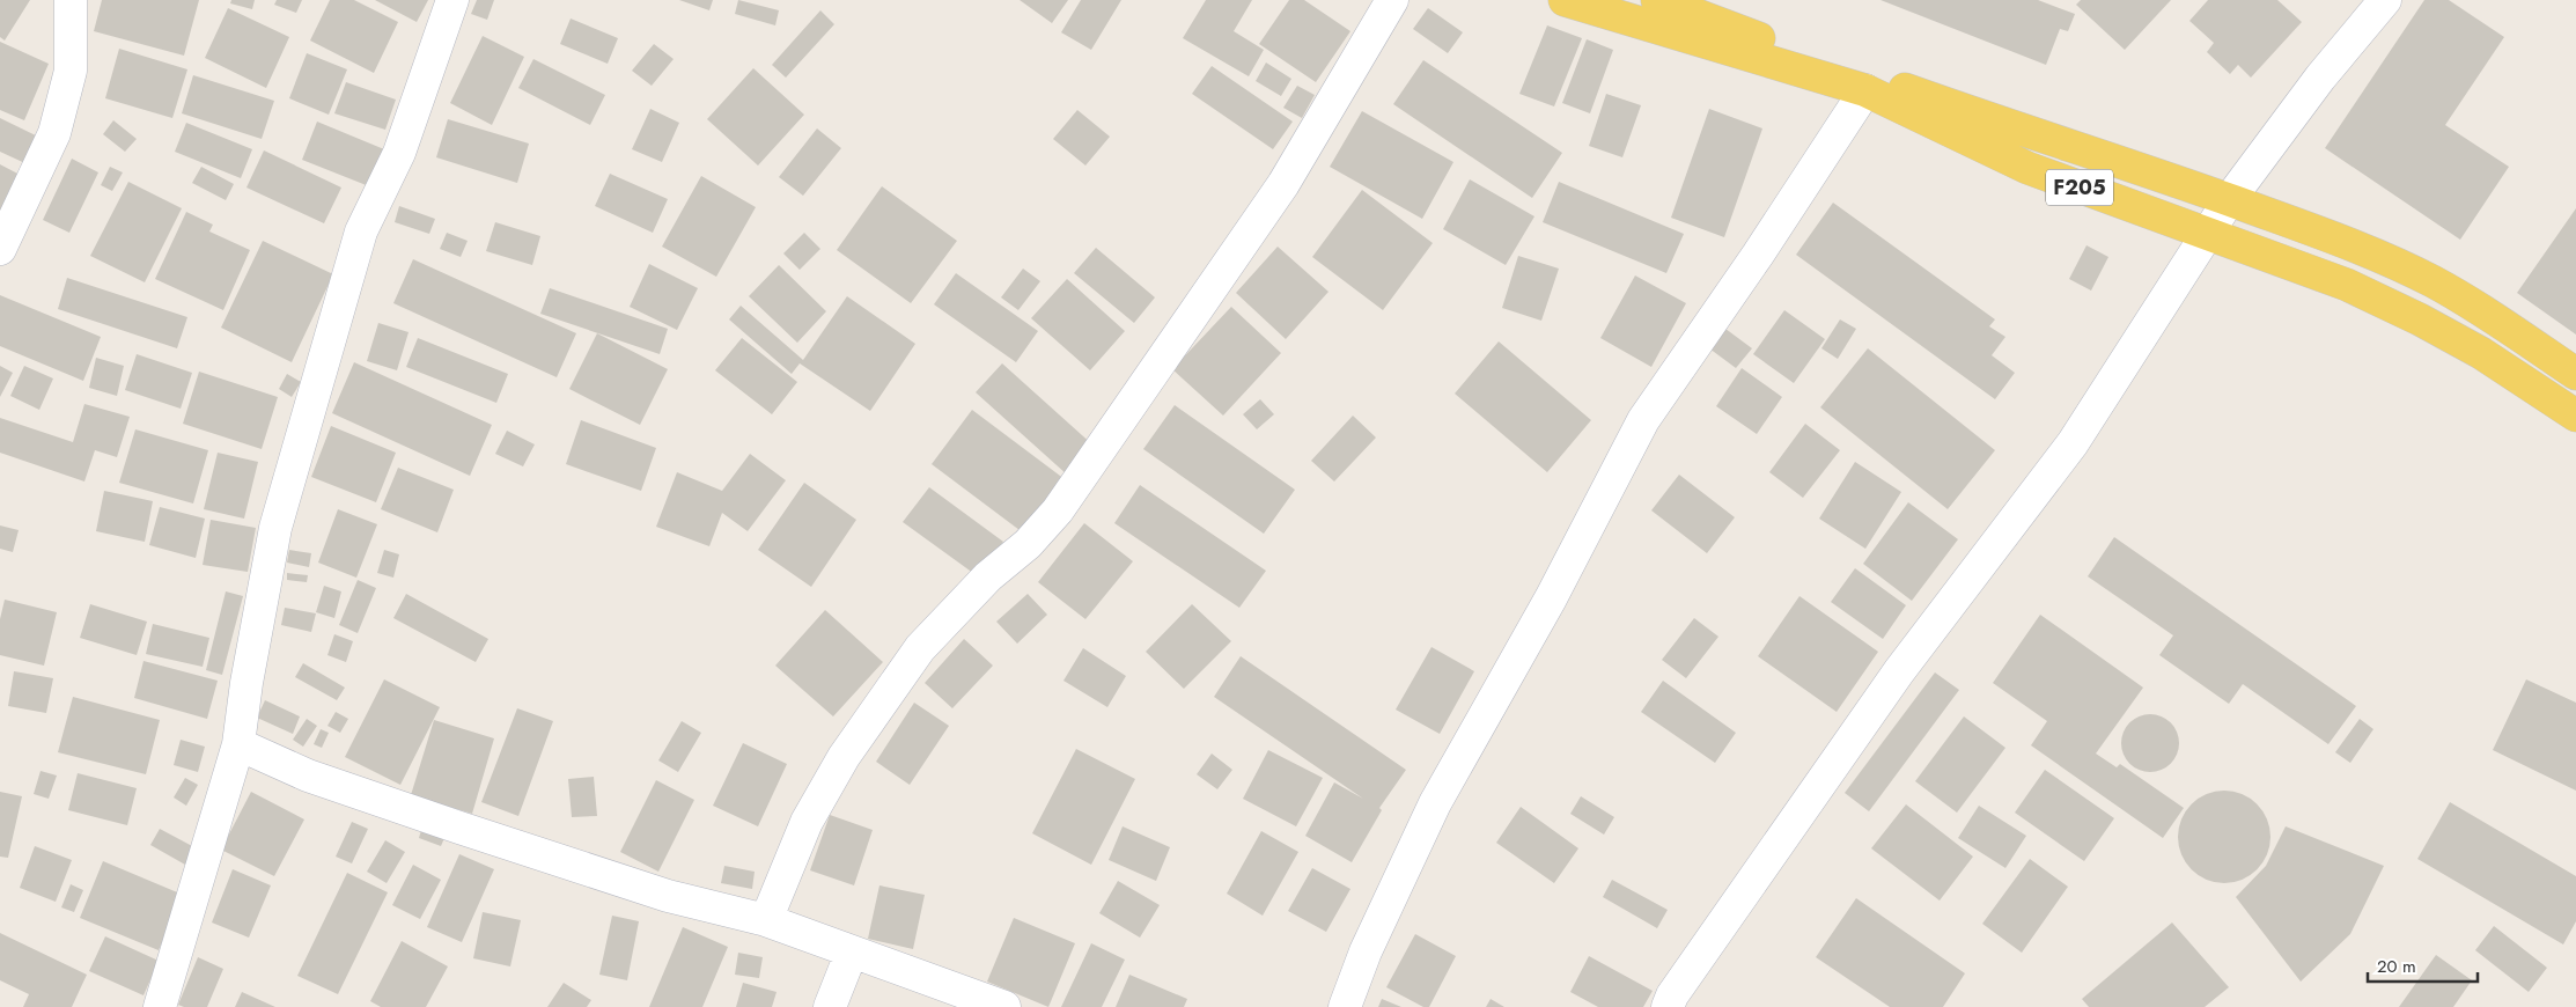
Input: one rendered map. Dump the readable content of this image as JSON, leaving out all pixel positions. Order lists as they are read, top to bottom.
{
  "streets": {
    "main road": ["F205"]
  },
  "scale_bar": "20 m"
}
